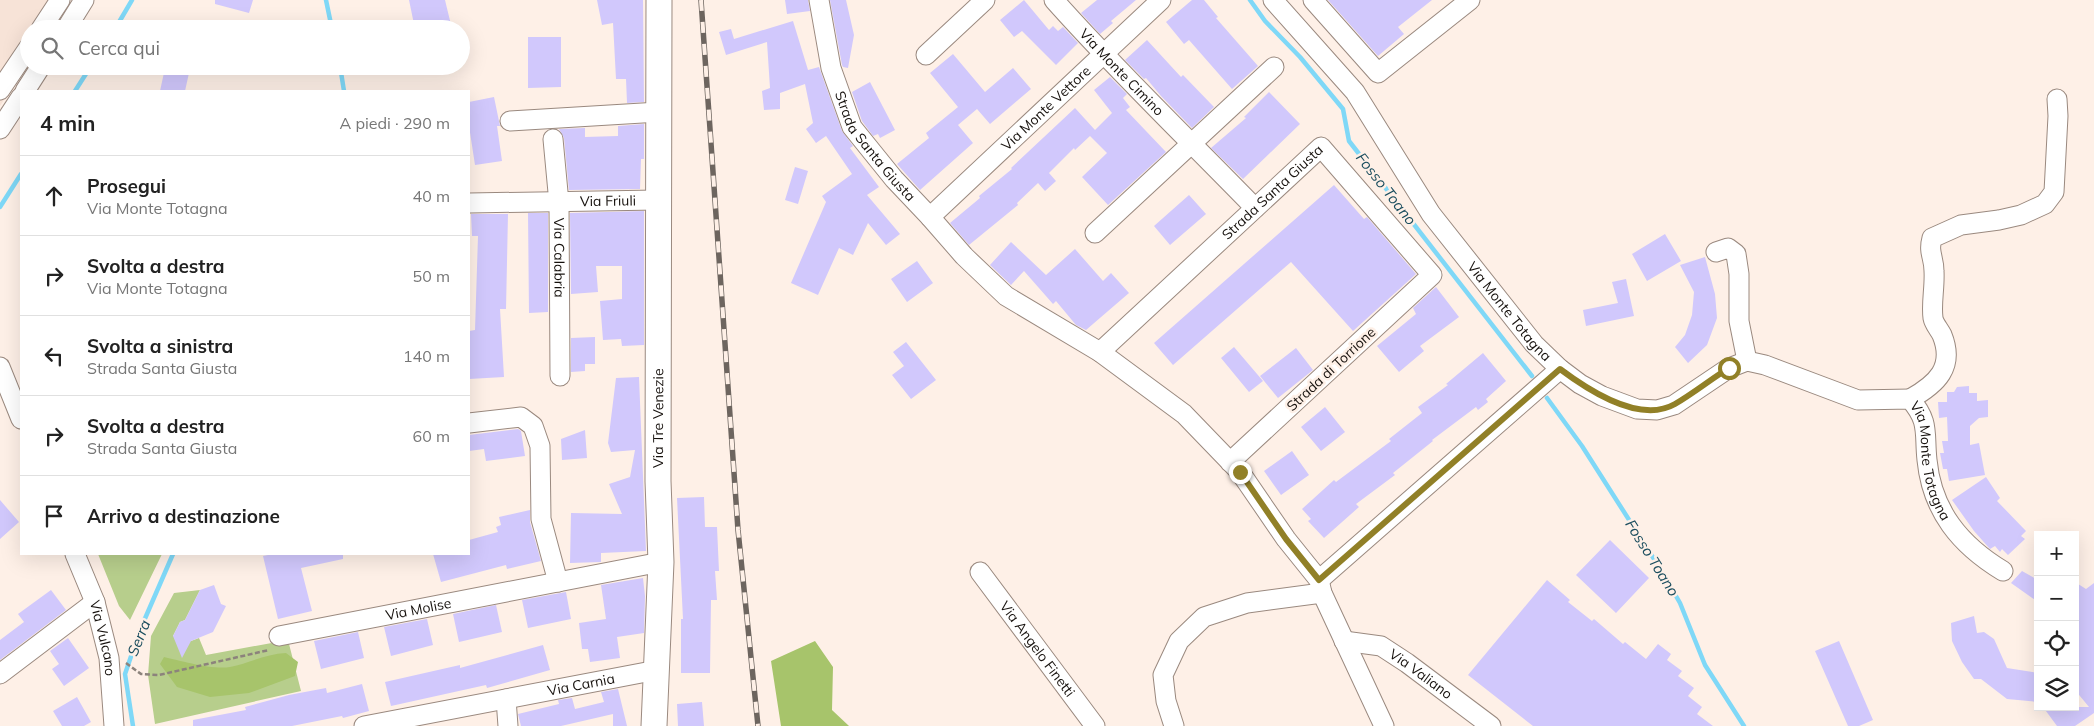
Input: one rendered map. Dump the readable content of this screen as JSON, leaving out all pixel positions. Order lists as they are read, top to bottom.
{
  "streets": {
    "main road": ["Via Tre Venezie"],
    "street": [
      "Via Monte Cimino",
      "Via Monte Vettore",
      "Strada Santa Giusta",
      "Via Friuli",
      "Via Calabria",
      "Via Monte Totagna",
      "Strada di Torrione",
      "Via Molise",
      "Via Vulcano",
      "Via Angelo Finetti",
      "Via Valiano",
      "Via Carnia"
    ]
  },
  "crossings": [
    ["Via Monte Cimino", "Via Monte Vettore"],
    ["Via Monte Cimino", "Strada Santa Giusta"],
    ["Via Monte Vettore", "Strada Santa Giusta"],
    ["Strada Santa Giusta", "Strada di Torrione"],
    ["Strada Santa Giusta", "Via Valiano"],
    ["Via Friuli", "Via Calabria"],
    ["Via Friuli", "Via Tre Venezie"],
    ["Via Tre Venezie", "Via Molise"],
    ["Via Tre Venezie", "Via Carnia"]
  ],
  "water": ["Fosso Toano", "Serra"],
  "page": {
    "search": "Cerca qui",
    "heading": ["4 min", "A piedi · 290 m"],
    "list": [
      ["Prosegui", "Via Monte Totagna", "40 m"],
      ["Svolta a destra", "Via Monte Totagna", "50 m"],
      ["Svolta a sinistra", "Strada Santa Giusta", "140 m"],
      ["Svolta a destra", "Strada Santa Giusta", "60 m"],
      "Arrivo a destinazione"
    ],
    "map_buttons": ["+", "−"]
  }
}
